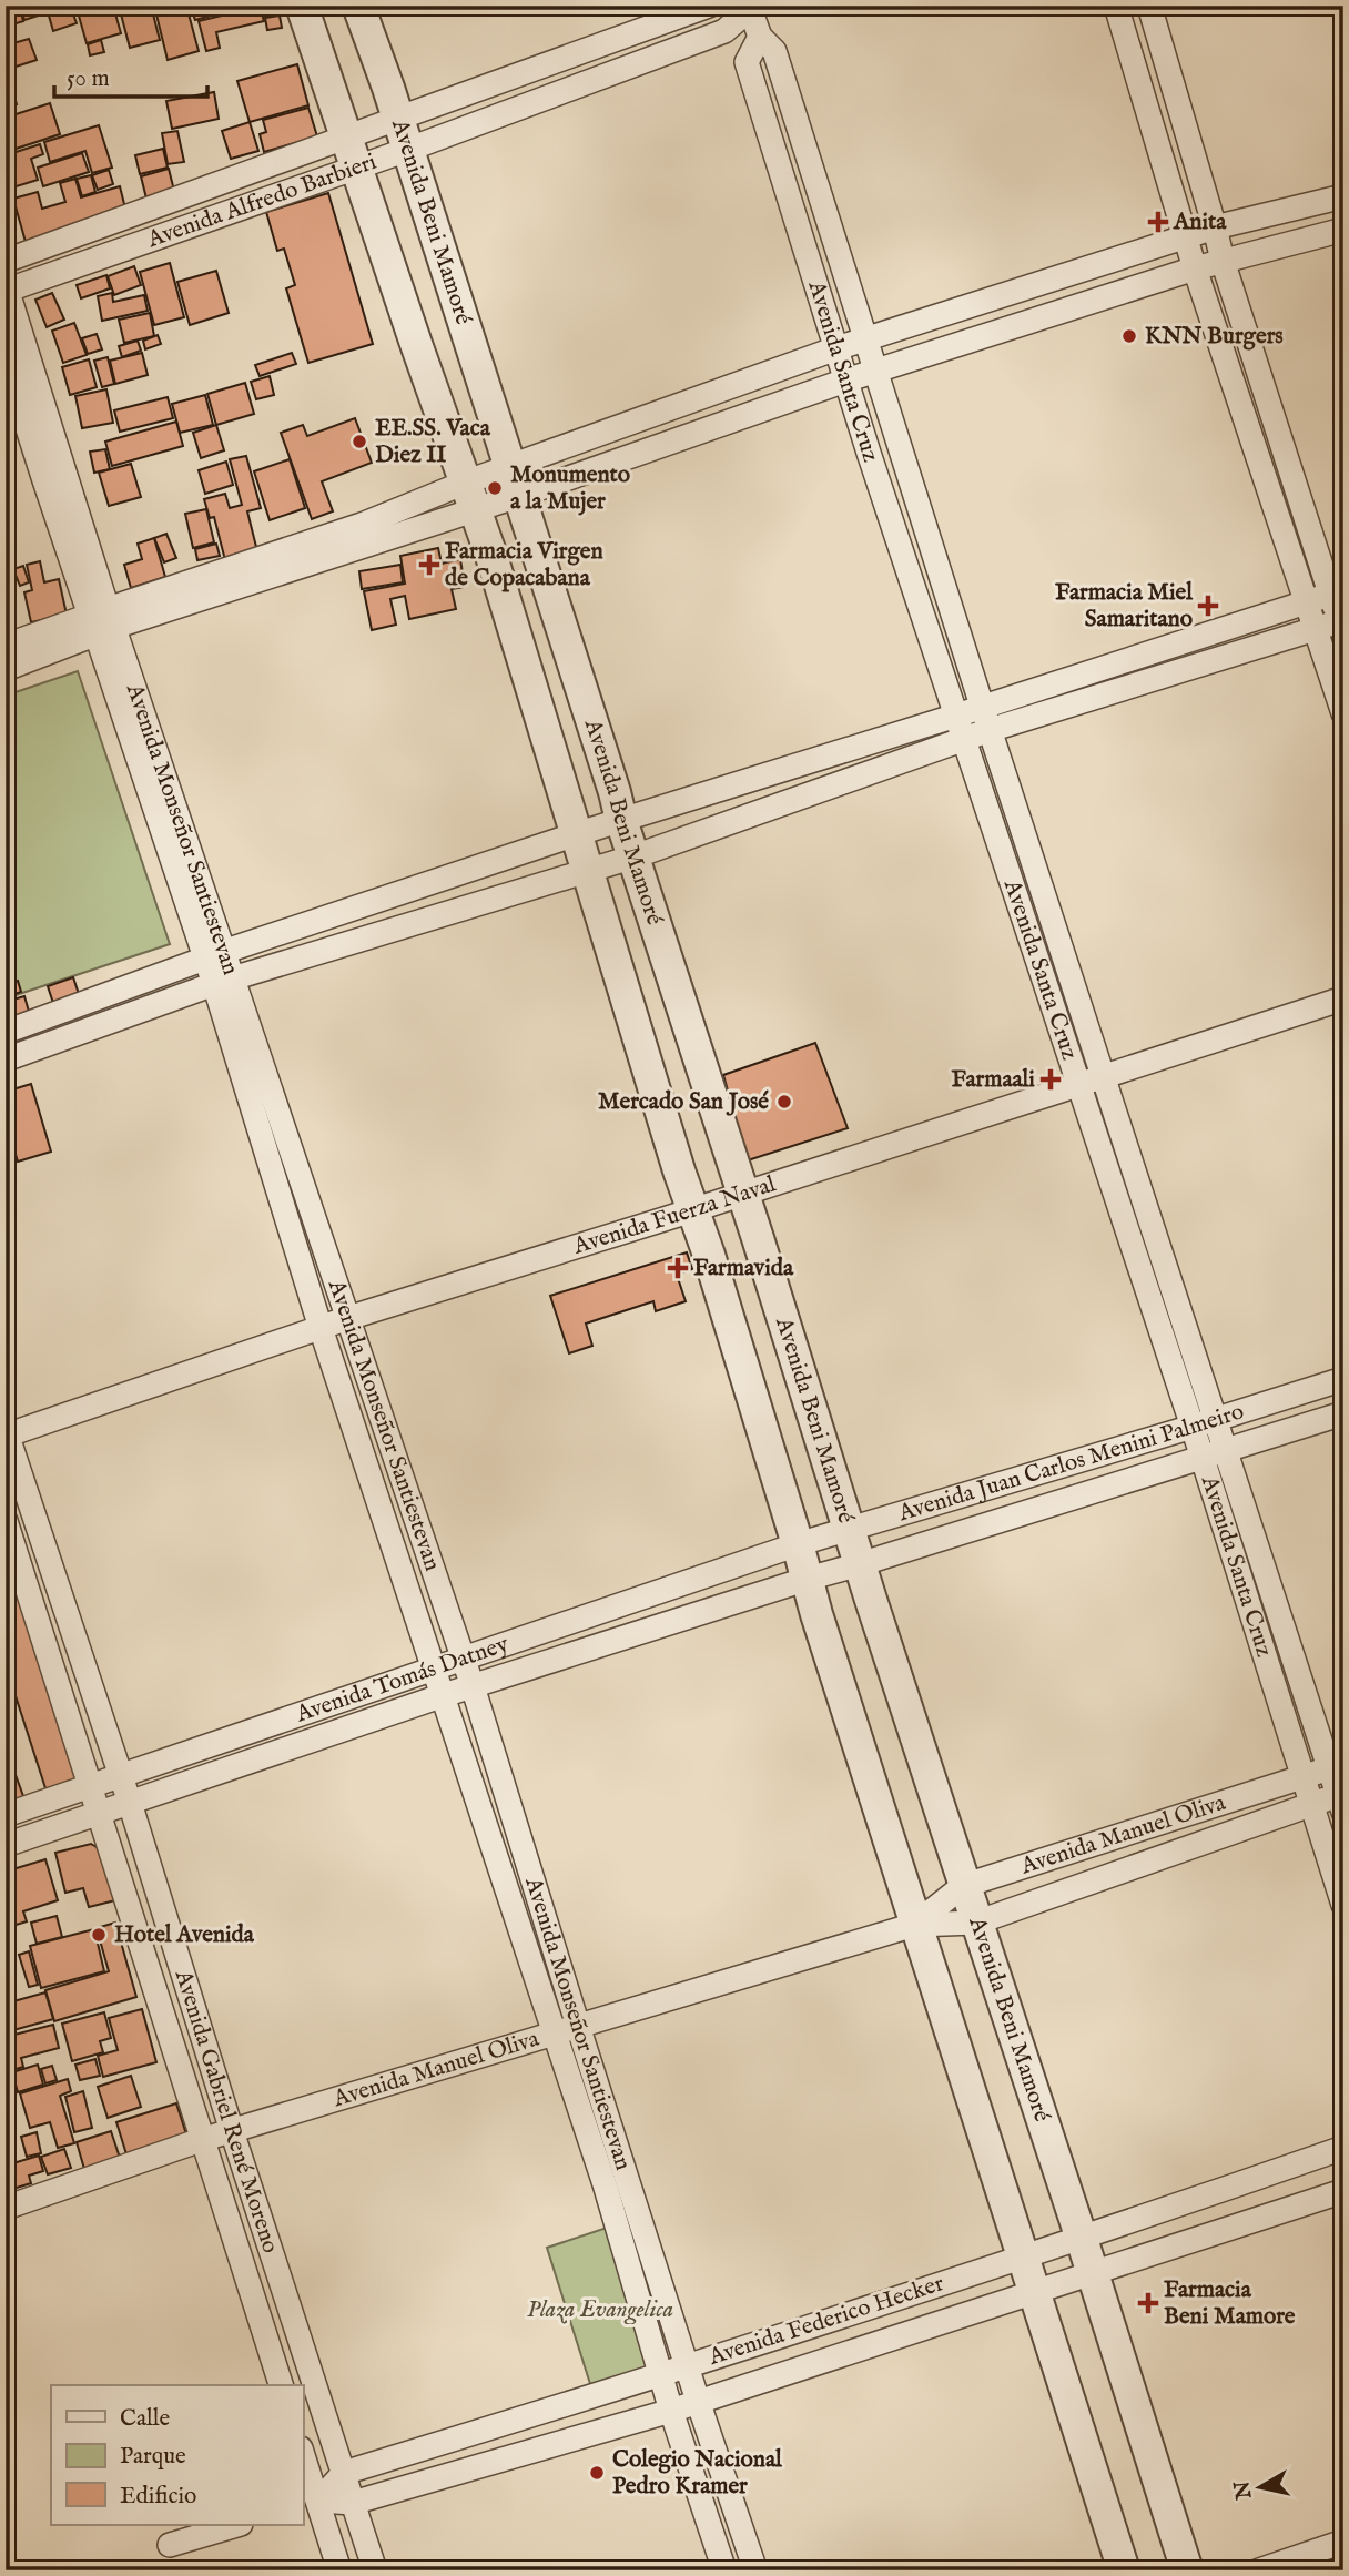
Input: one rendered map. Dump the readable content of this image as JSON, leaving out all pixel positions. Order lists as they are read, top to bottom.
{
  "streets": {
    "street": [
      "Avenida Alfredo Barbieri",
      "Avenida Beni Mamoré",
      "Avenida Santa Cruz",
      "Avenida Monseñor Santiestevan",
      "Avenida Fuerza Naval",
      "Avenida Juan Carlos Menini Palmeiro",
      "Avenida Tomás Datney",
      "Avenida Manuel Oliva",
      "Avenida Gabriel René Moreno",
      "Avenida Federico Hecker"
    ]
  },
  "crossings": [
    ["Avenida Alfredo Barbieri", "Avenida Beni Mamoré"],
    ["Avenida Alfredo Barbieri", "Avenida Santa Cruz"],
    ["Avenida Alfredo Barbieri", "Avenida Monseñor Santiestevan"],
    ["Avenida Beni Mamoré", "Avenida Fuerza Naval"],
    ["Avenida Beni Mamoré", "Avenida Juan Carlos Menini Palmeiro"],
    ["Avenida Beni Mamoré", "Avenida Tomás Datney"],
    ["Avenida Beni Mamoré", "Avenida Manuel Oliva"],
    ["Avenida Beni Mamoré", "Avenida Federico Hecker"],
    ["Avenida Santa Cruz", "Avenida Fuerza Naval"],
    ["Avenida Santa Cruz", "Avenida Juan Carlos Menini Palmeiro"],
    ["Avenida Santa Cruz", "Avenida Manuel Oliva"],
    ["Avenida Monseñor Santiestevan", "Avenida Fuerza Naval"],
    ["Avenida Monseñor Santiestevan", "Avenida Tomás Datney"],
    ["Avenida Monseñor Santiestevan", "Avenida Manuel Oliva"],
    ["Avenida Monseñor Santiestevan", "Avenida Federico Hecker"],
    ["Avenida Fuerza Naval", "Avenida Gabriel René Moreno"],
    ["Avenida Juan Carlos Menini Palmeiro", "Avenida Tomás Datney"],
    ["Avenida Tomás Datney", "Avenida Gabriel René Moreno"],
    ["Avenida Manuel Oliva", "Avenida Gabriel René Moreno"],
    ["Avenida Gabriel René Moreno", "Avenida Federico Hecker"]
  ],
  "parks": ["Plaza Evangelica"],
  "places": {
    "health": [
      "Anita",
      "Farmacia Virgen de Copacabana",
      "Farmacia Miel Samaritano",
      "Farmaali",
      "Farmavida",
      "Farmacia Beni Mamore"
    ],
    "other": [
      "KNN Burgers",
      "EE.SS. Vaca Diez II",
      "Monumento a la Mujer",
      "Mercado San José",
      "Hotel Avenida",
      "Colegio Nacional Pedro Kramer"
    ]
  },
  "legend": ["Calle", "Parque", "Edificio"],
  "scale_bar": "50 m",
  "north": "left"
}
